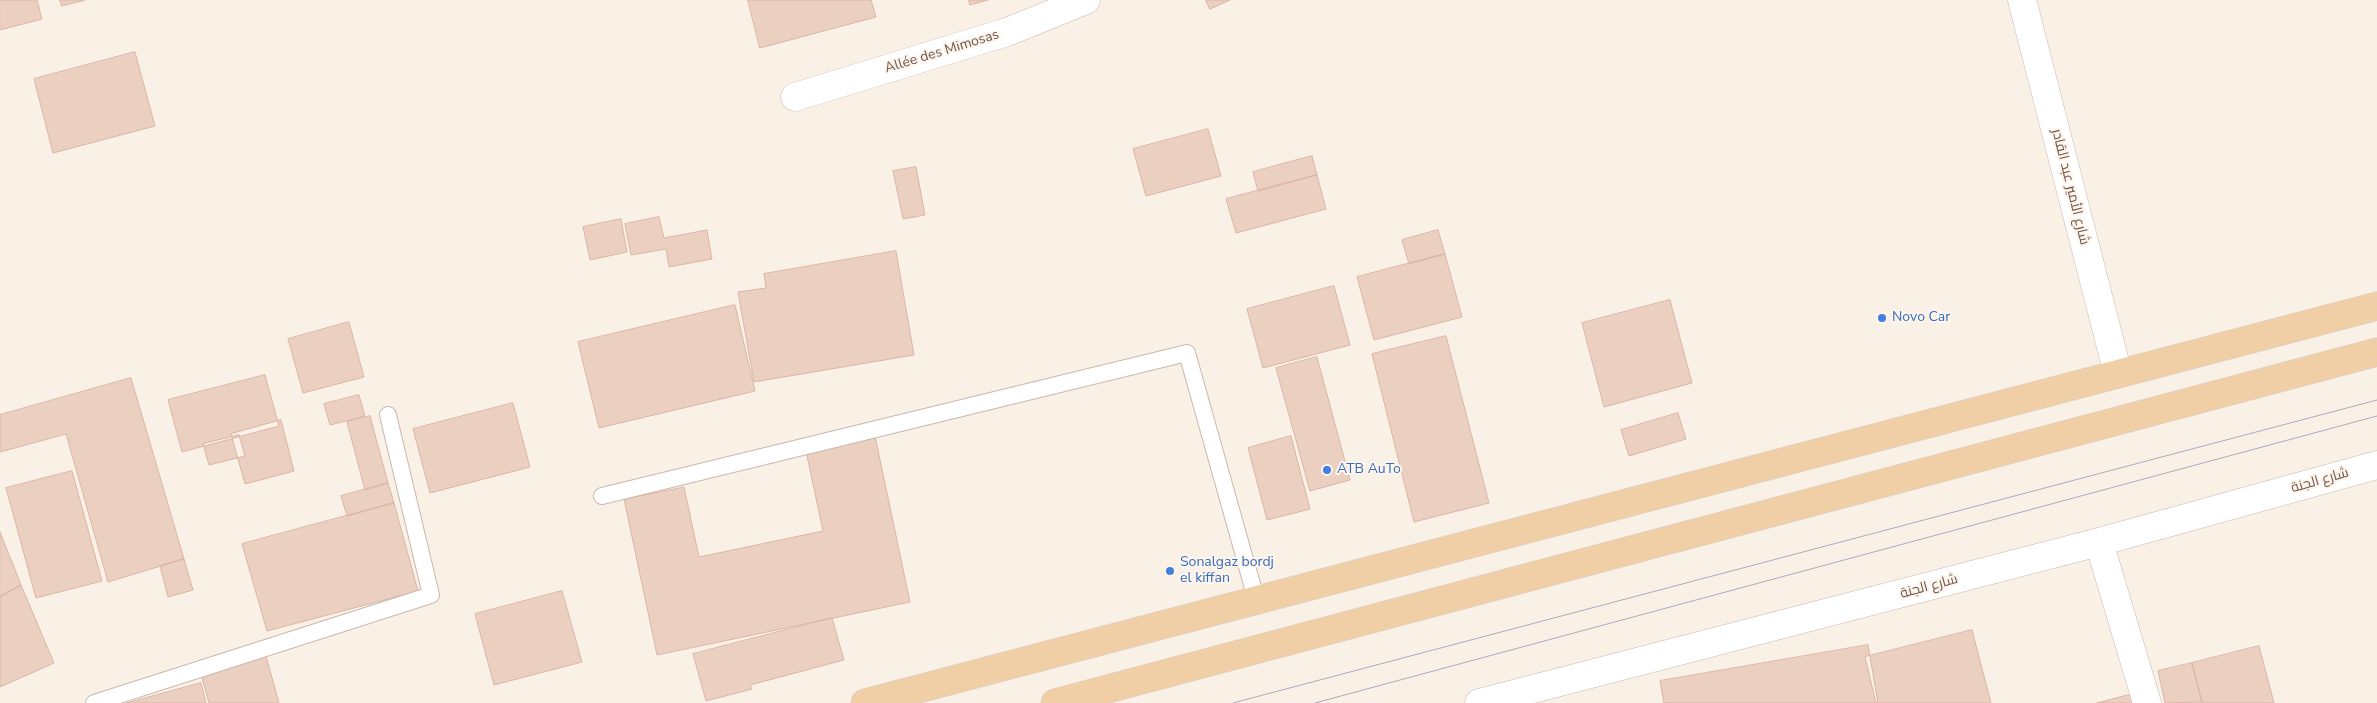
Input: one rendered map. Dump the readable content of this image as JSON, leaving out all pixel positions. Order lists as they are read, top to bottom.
{
  "streets": {
    "street": ["Allée des Mimosas", "شارع الأمير عبد القادر", "شارع الجنة"]
  },
  "places": ["Novo Car", "ATB AuTo", "Sonalgaz bordj el kiffan"]
}
